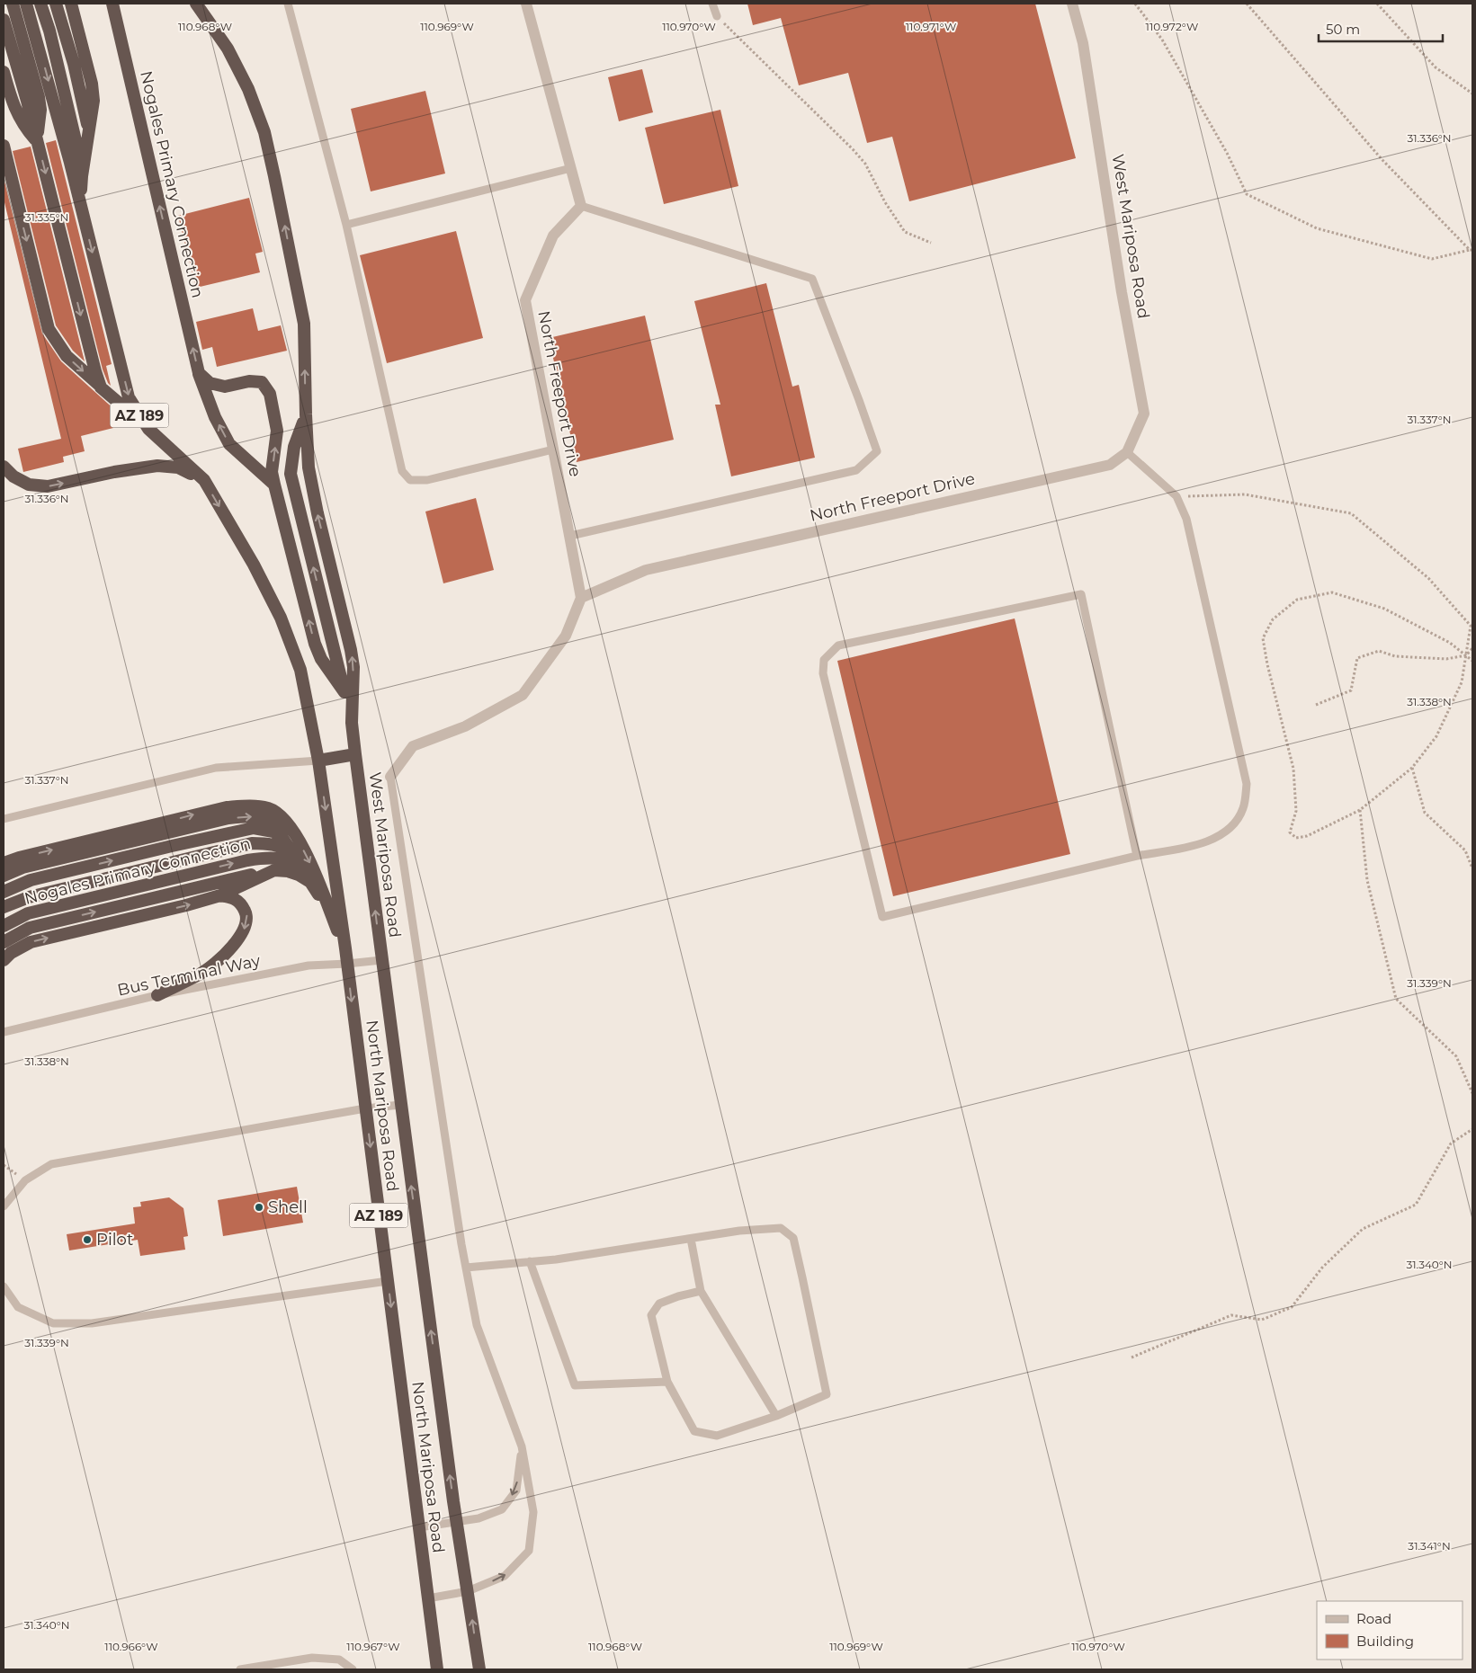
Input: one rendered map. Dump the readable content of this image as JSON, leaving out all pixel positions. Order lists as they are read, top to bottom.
{
  "streets": {
    "highway": [
      "Nogales Primary Connection",
      "West Mariposa Road",
      "AZ 189",
      "North Mariposa Road"
    ],
    "street": ["North Freeport Drive"],
    "lane": ["Bus Terminal Way"]
  },
  "crossings": [
    ["Nogales Primary Connection", "AZ 189"],
    ["Nogales Primary Connection", "North Mariposa Road"],
    ["West Mariposa Road", "North Freeport Drive"],
    ["West Mariposa Road", "AZ 189"],
    ["West Mariposa Road", "Bus Terminal Way"],
    ["West Mariposa Road", "North Mariposa Road"],
    ["AZ 189", "North Mariposa Road"],
    ["Bus Terminal Way", "North Mariposa Road"]
  ],
  "places": ["Shell", "Pilot"],
  "legend": ["Road", "Building"],
  "scale_bar": "50 m",
  "coordinates": [
    "110.972°W",
    "110.968°W",
    "110.969°W",
    "110.970°W",
    "110.971°W",
    "31.336°N",
    "31.335°N",
    "31.337°N",
    "31.338°N",
    "31.339°N",
    "31.340°N",
    "31.341°N",
    "110.966°W",
    "110.967°W"
  ]
}
